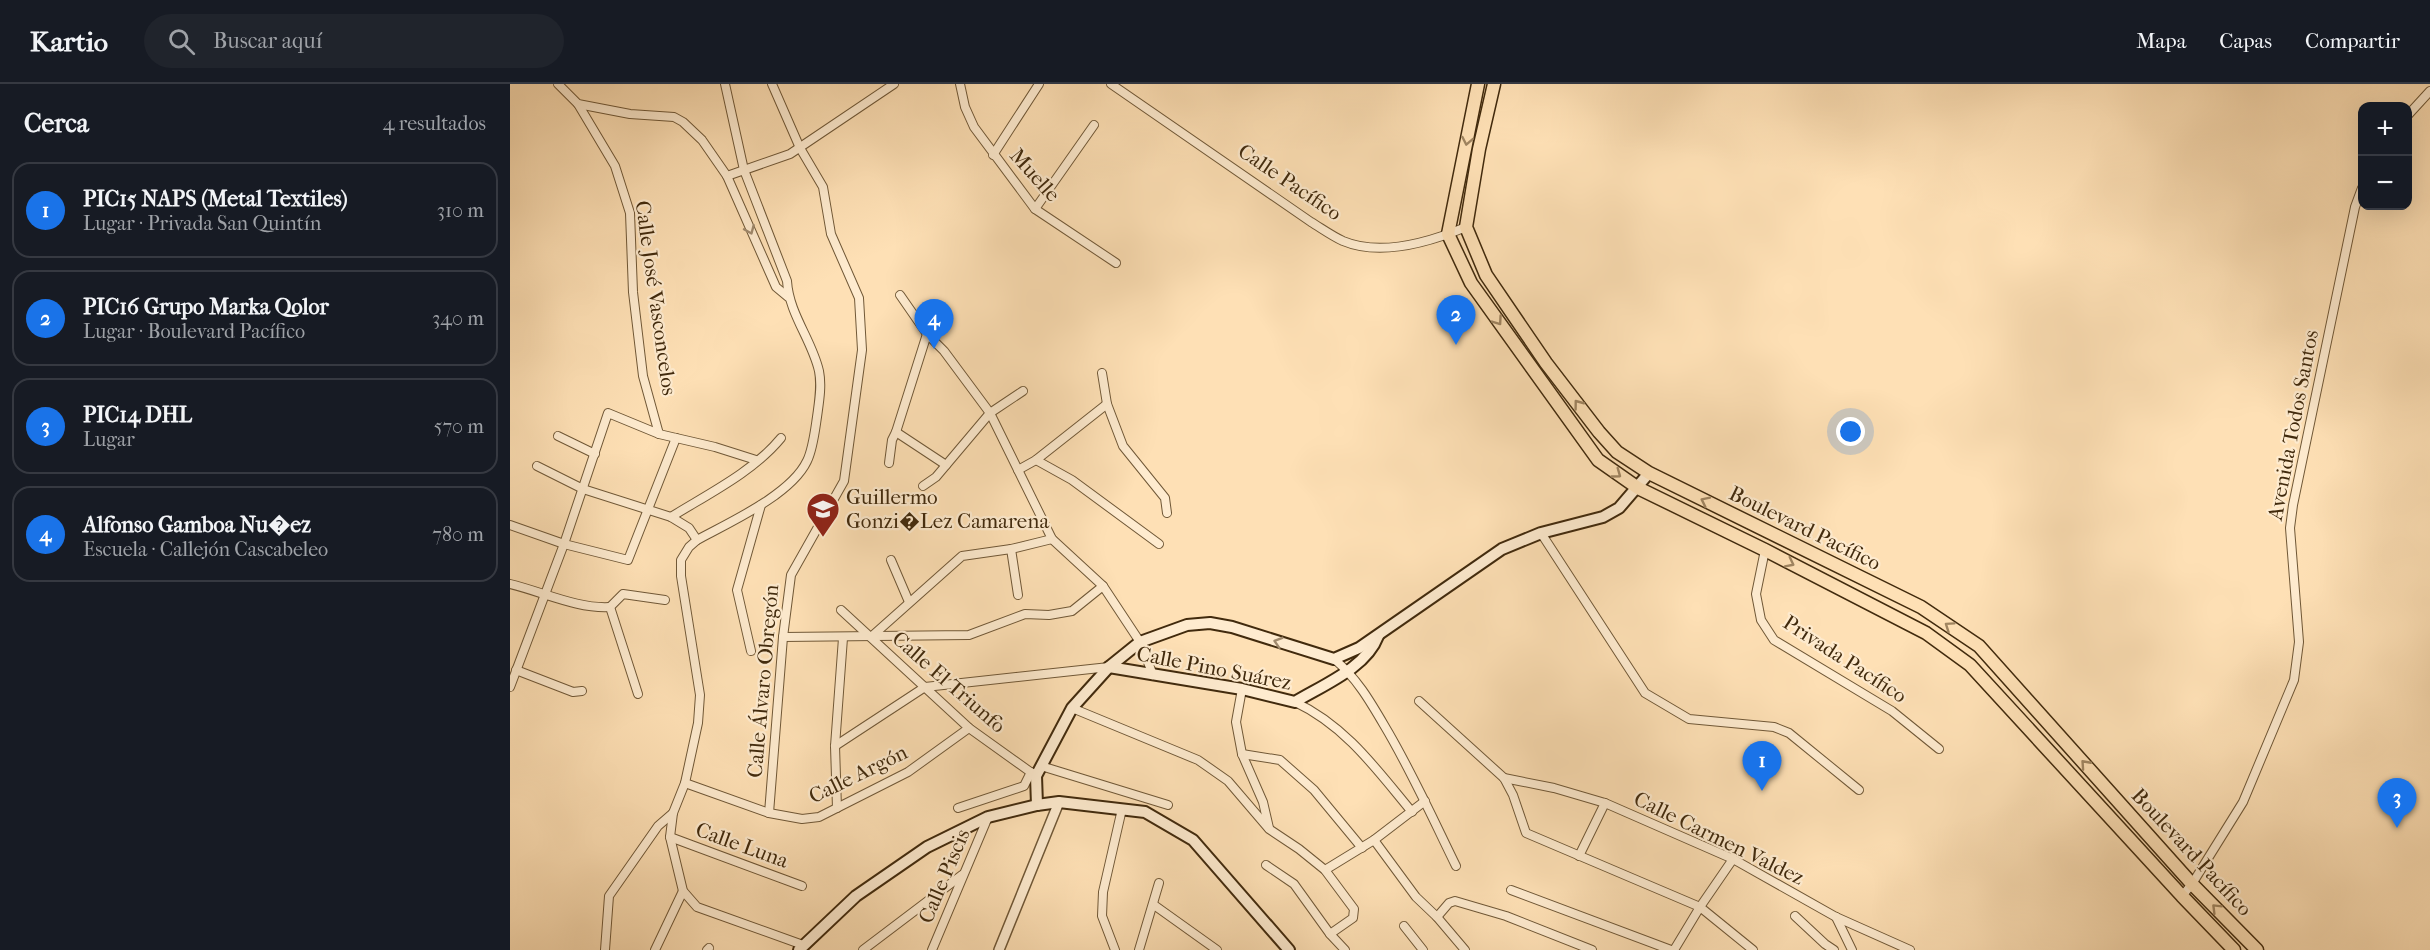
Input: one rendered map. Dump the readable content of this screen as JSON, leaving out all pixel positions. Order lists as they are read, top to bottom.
{
  "streets": {
    "main road": ["Boulevard Pacífico", "Calle Pino Suárez"],
    "street": [
      "Muelle",
      "Calle Pacífico",
      "Calle José Vasconcelos",
      "Avenida Todos Santos",
      "Privada Pacífico",
      "Calle Álvaro Obregón",
      "Calle El Triunfo",
      "Calle Argón",
      "Calle Carmen Valdez",
      "Calle Luna",
      "Calle Piscis"
    ]
  },
  "crossings": [
    ["Calle Pacífico", "Boulevard Pacífico"],
    ["Avenida Todos Santos", "Boulevard Pacífico"],
    ["Boulevard Pacífico", "Privada Pacífico"],
    ["Calle Álvaro Obregón", "Calle Argón"],
    ["Calle El Triunfo", "Calle Argón"]
  ],
  "places": {
    "school or university": ["Guillermo Gonzi�Lez Camarena"]
  },
  "page": {
    "header": "Kartio",
    "search": "Buscar aquí",
    "nav": ["Mapa", "Capas", "Compartir"],
    "heading": ["Cerca", "4 resultados"],
    "map_buttons": ["+", "−"],
    "list": [
      {
        "mark": "1",
        "name": "PIC15 NAPS (Metal Textiles)",
        "note": "Lugar · Privada San Quintín",
        "value": "310 m"
      },
      {
        "mark": "2",
        "name": "PIC16 Grupo Marka Qolor",
        "note": "Lugar · Boulevard Pacífico",
        "value": "340 m"
      },
      {
        "mark": "3",
        "name": "PIC14 DHL",
        "note": "Lugar",
        "value": "570 m"
      },
      {
        "mark": "4",
        "name": "Alfonso Gamboa Nu�ez",
        "note": "Escuela · Callejón Cascabeleo",
        "value": "780 m"
      }
    ],
    "pins": [
      "2",
      "4",
      "1",
      "3"
    ]
  }
}
